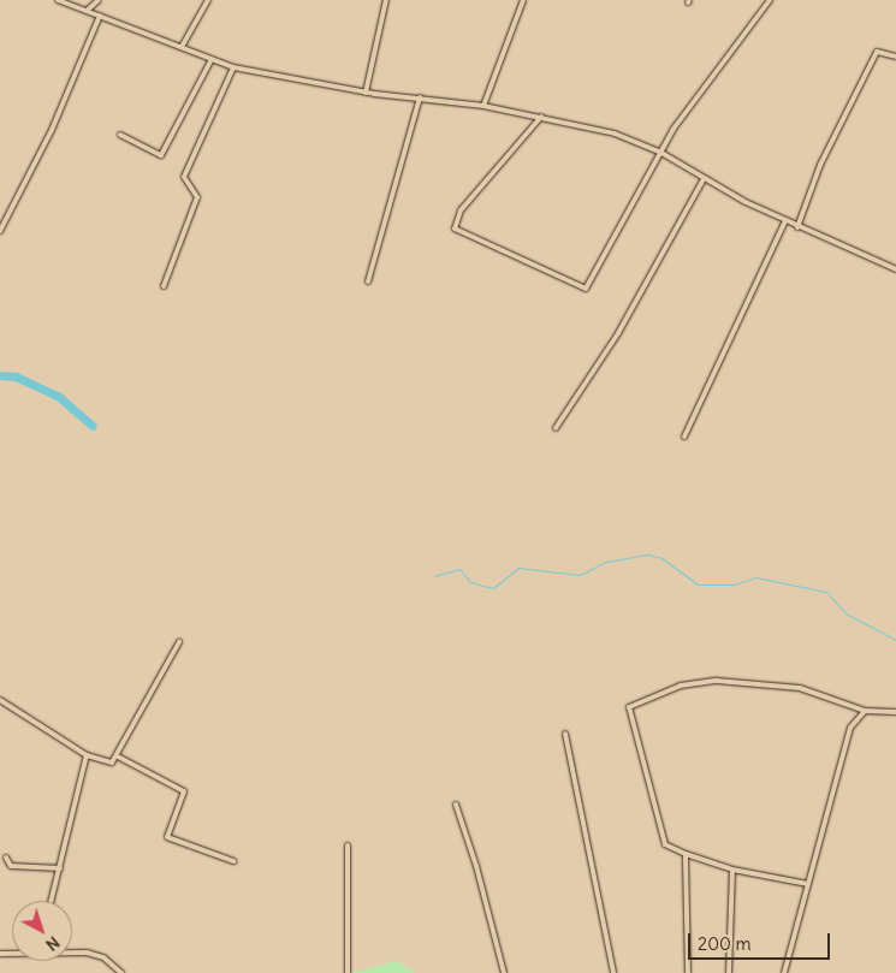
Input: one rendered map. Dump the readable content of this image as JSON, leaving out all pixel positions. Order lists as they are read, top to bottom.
{
  "scale_bar": "200 m",
  "north": "bottom right"
}
